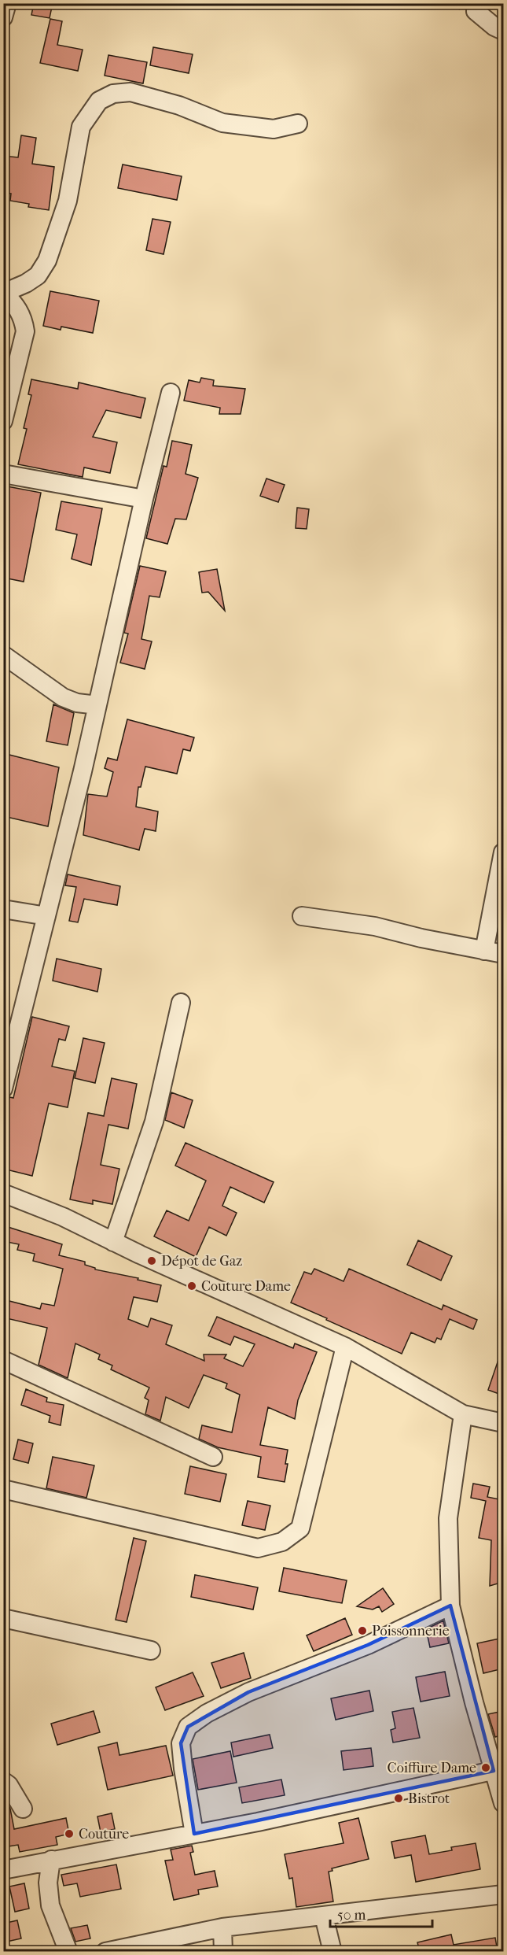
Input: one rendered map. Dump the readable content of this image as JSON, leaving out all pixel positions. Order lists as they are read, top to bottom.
{
  "places": [
    "Dépot de Gaz",
    "Couture Dame",
    "Poissonnerie",
    "Coiffure Dame",
    "Bistrot",
    "Couture"
  ],
  "scale_bar": "50 m"
}
